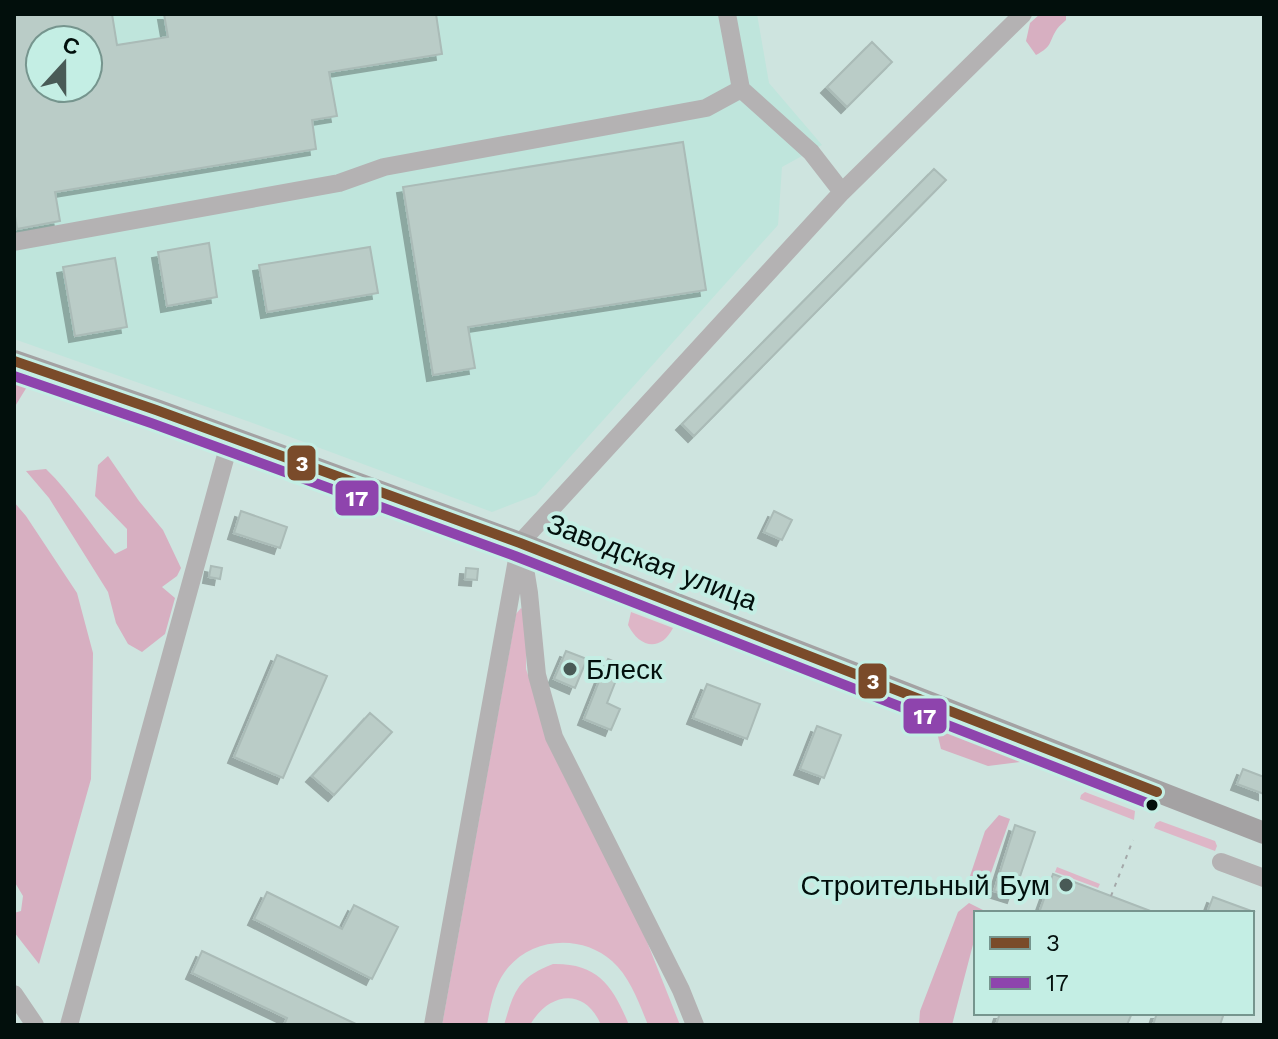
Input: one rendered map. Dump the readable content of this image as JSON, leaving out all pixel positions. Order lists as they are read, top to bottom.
{
  "streets": {
    "main road": ["Заводская улица"]
  },
  "places": ["Блеск", "Строительный Бум"],
  "lines": ["transit line 3", "transit line 17"],
  "legend": ["3", "17"],
  "north": "top"
}
